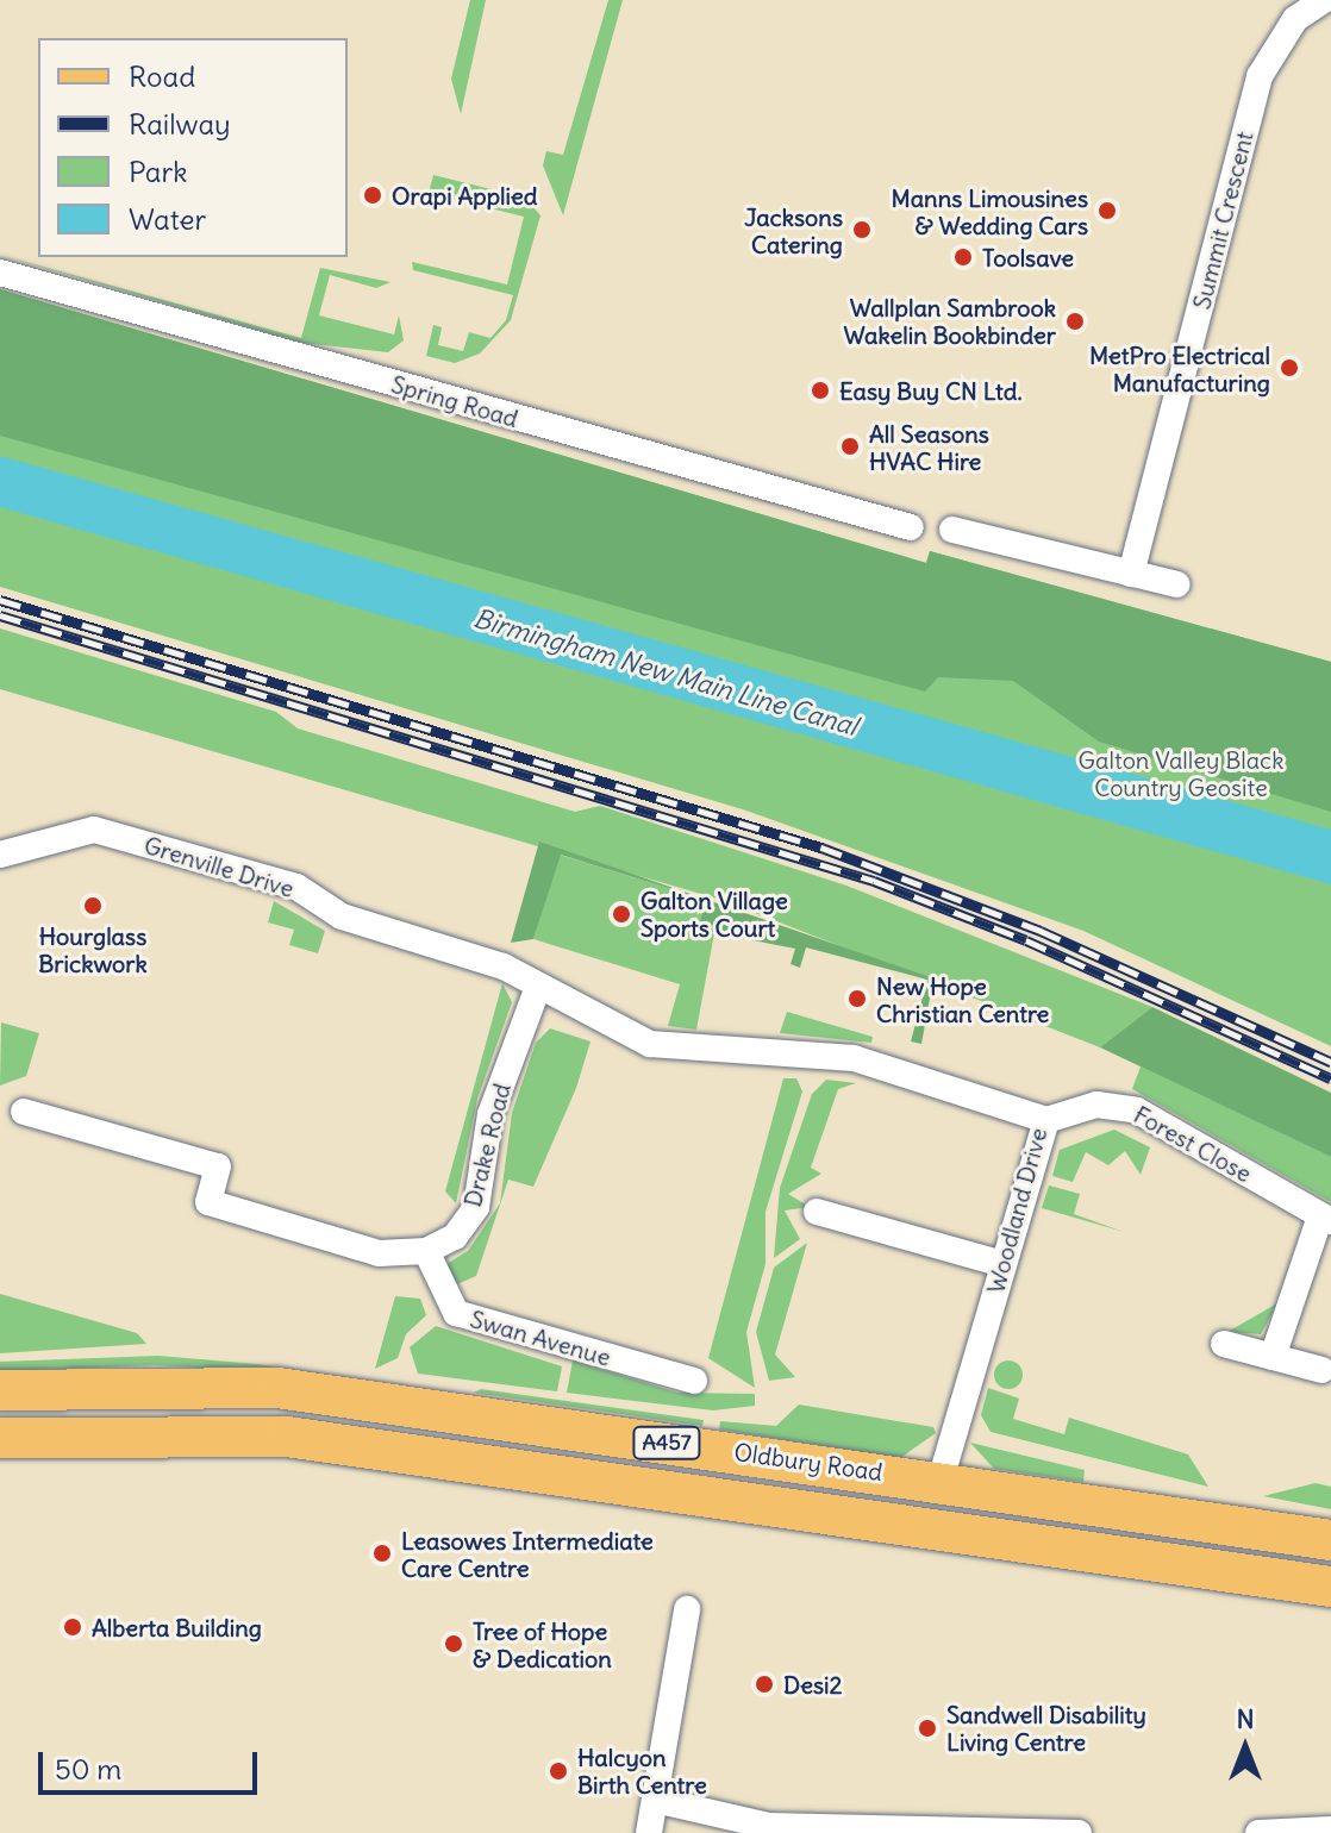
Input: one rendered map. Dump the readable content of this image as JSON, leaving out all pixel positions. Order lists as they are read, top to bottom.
{
  "streets": {
    "main road": ["A457", "Oldbury Road"],
    "street": [
      "Summit Crescent",
      "Spring Road",
      "Grenville Drive",
      "Forest Close",
      "Drake Road",
      "Woodland Drive",
      "Swan Avenue"
    ]
  },
  "crossings": [
    ["Grenville Drive", "Drake Road"],
    ["Grenville Drive", "Woodland Drive"],
    ["Forest Close", "Woodland Drive"],
    ["Drake Road", "Woodland Drive"],
    ["Drake Road", "Swan Avenue"],
    ["Woodland Drive", "Oldbury Road"]
  ],
  "water": ["Birmingham New Main Line Canal"],
  "parks": ["Galton Valley Black Country Geosite"],
  "places": [
    "Orapi Applied",
    "Manns Limousines & Wedding Cars",
    "Jacksons Catering",
    "Toolsave",
    "Wallplan Sambrook Wakelin Bookbinder",
    "MetPro Electrical Manufacturing",
    "Easy Buy CN Ltd.",
    "All Seasons HVAC Hire",
    "Hourglass Brickwork",
    "Galton Village Sports Court",
    "New Hope Christian Centre",
    "Leasowes Intermediate Care Centre",
    "Alberta Building",
    "Tree of Hope & Dedication",
    "Desi2",
    "Sandwell Disability Living Centre",
    "Halcyon Birth Centre"
  ],
  "legend": [
    "Road",
    "Railway",
    "Park",
    "Water"
  ],
  "scale_bar": "50 m",
  "north": "top"
}
